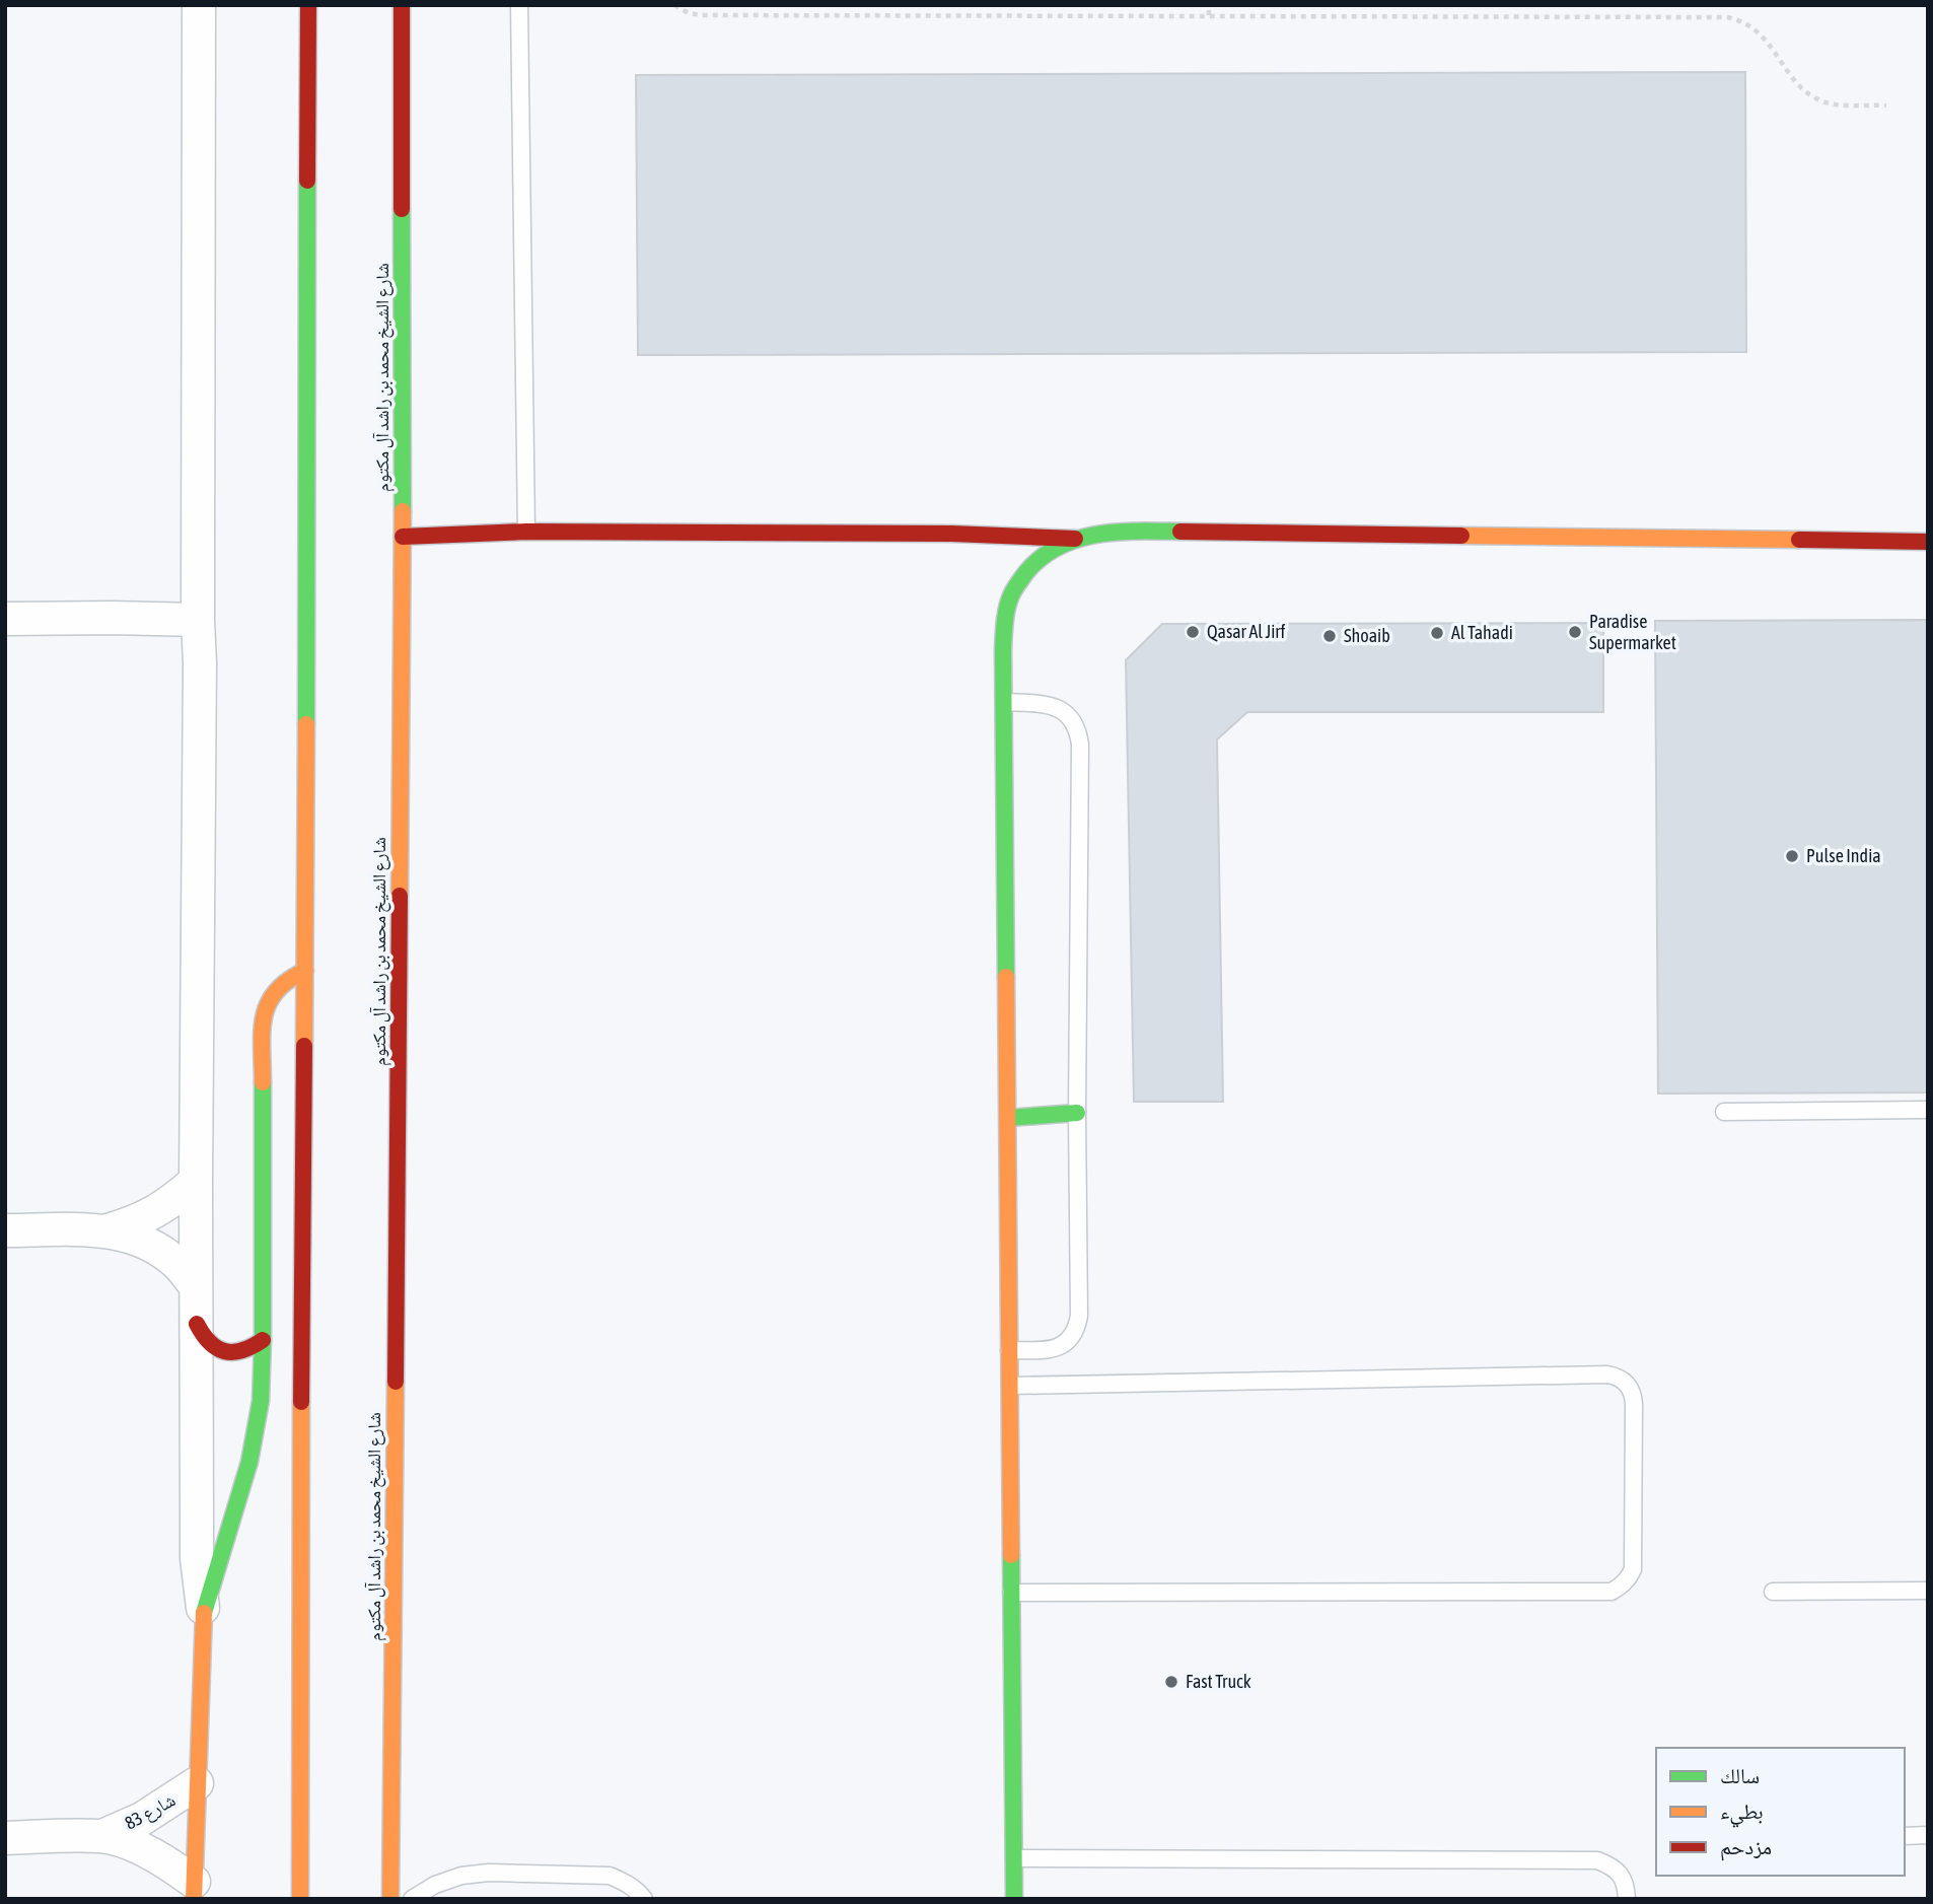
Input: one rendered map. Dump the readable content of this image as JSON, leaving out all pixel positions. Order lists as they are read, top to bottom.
{
  "streets": {
    "main road": ["شارع الشيخ محمد بن راشد آل مكتوم"],
    "street": ["شارع 83"]
  },
  "places": [
    "Qasar Al Jirf",
    "Paradise Supermarket",
    "Al Tahadi",
    "Shoaib",
    "Pulse India",
    "Fast Truck"
  ],
  "legend": ["سالك", "بطيء", "مزدحم"]
}
